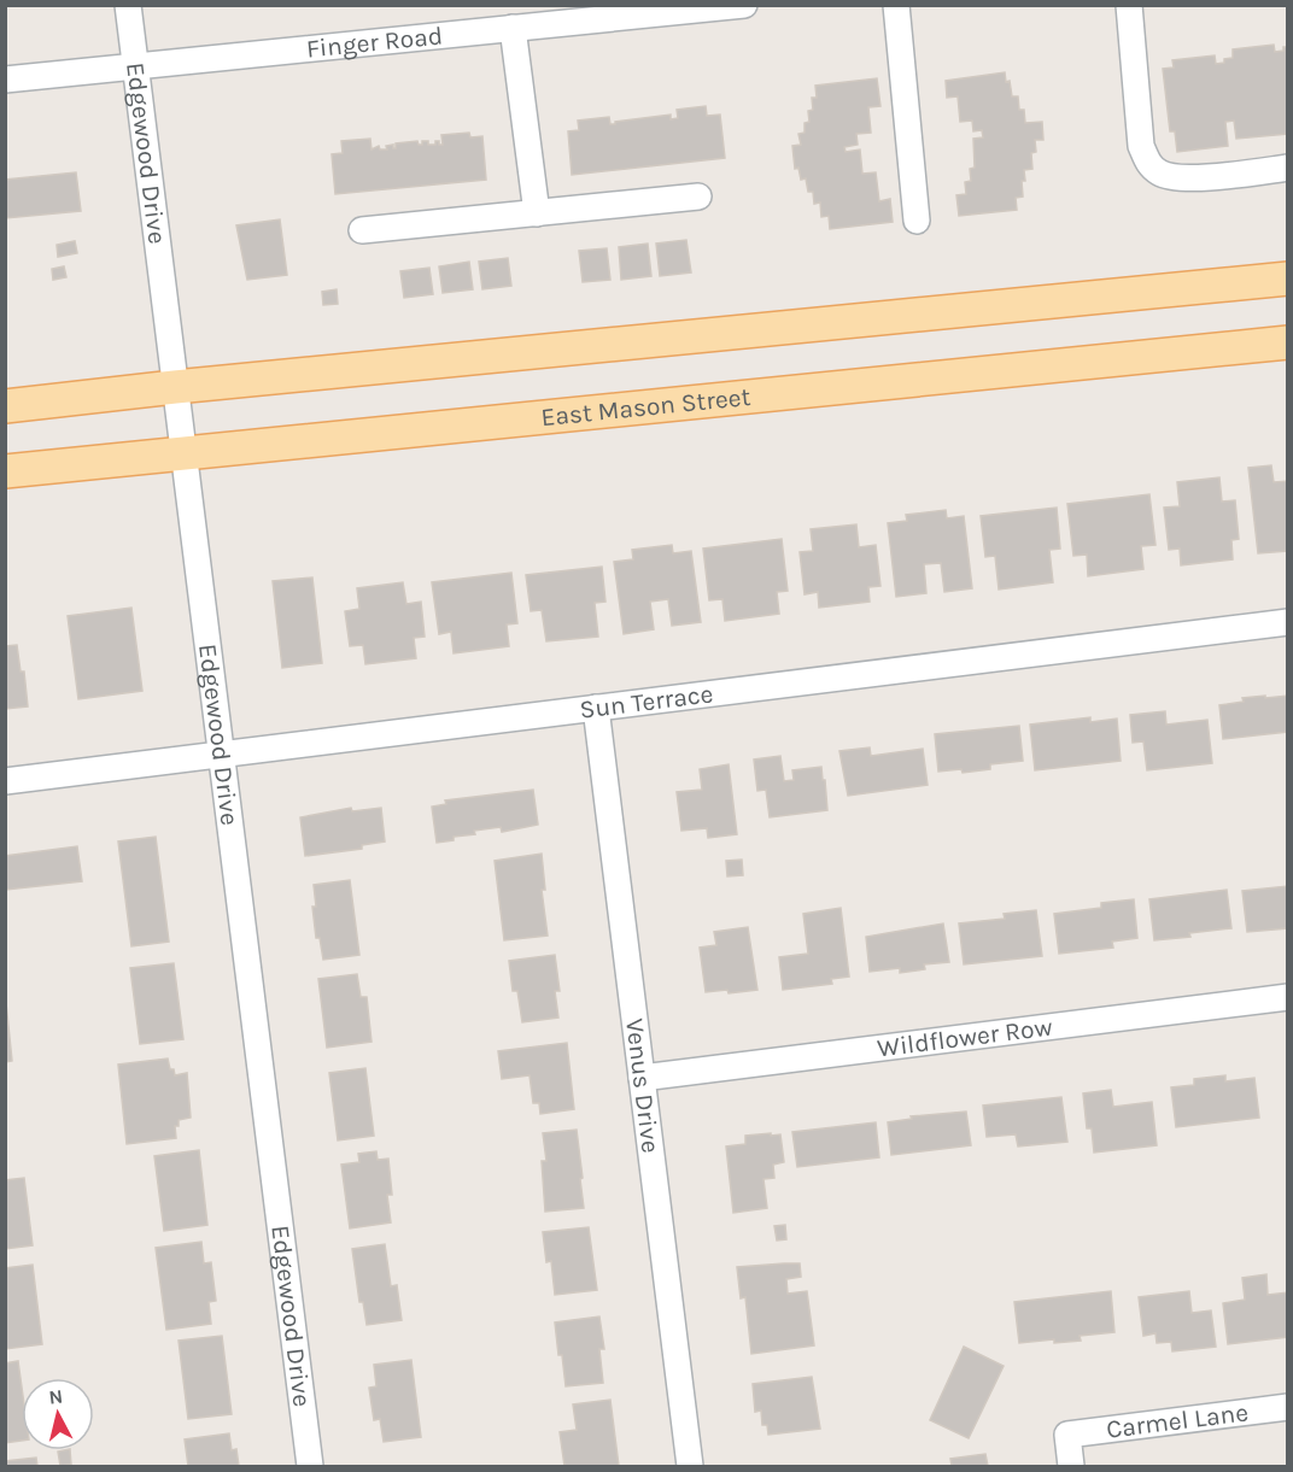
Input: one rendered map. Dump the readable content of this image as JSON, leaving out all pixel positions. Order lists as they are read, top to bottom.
{
  "streets": {
    "main road": ["East Mason Street"],
    "street": [
      "Finger Road",
      "Edgewood Drive",
      "Sun Terrace",
      "Wildflower Row",
      "Venus Drive",
      "Carmel Lane"
    ]
  },
  "crossings": [
    ["Finger Road", "Edgewood Drive"],
    ["Edgewood Drive", "East Mason Street"],
    ["Edgewood Drive", "Sun Terrace"],
    ["Sun Terrace", "Venus Drive"],
    ["Wildflower Row", "Venus Drive"]
  ],
  "north": "top"
}
